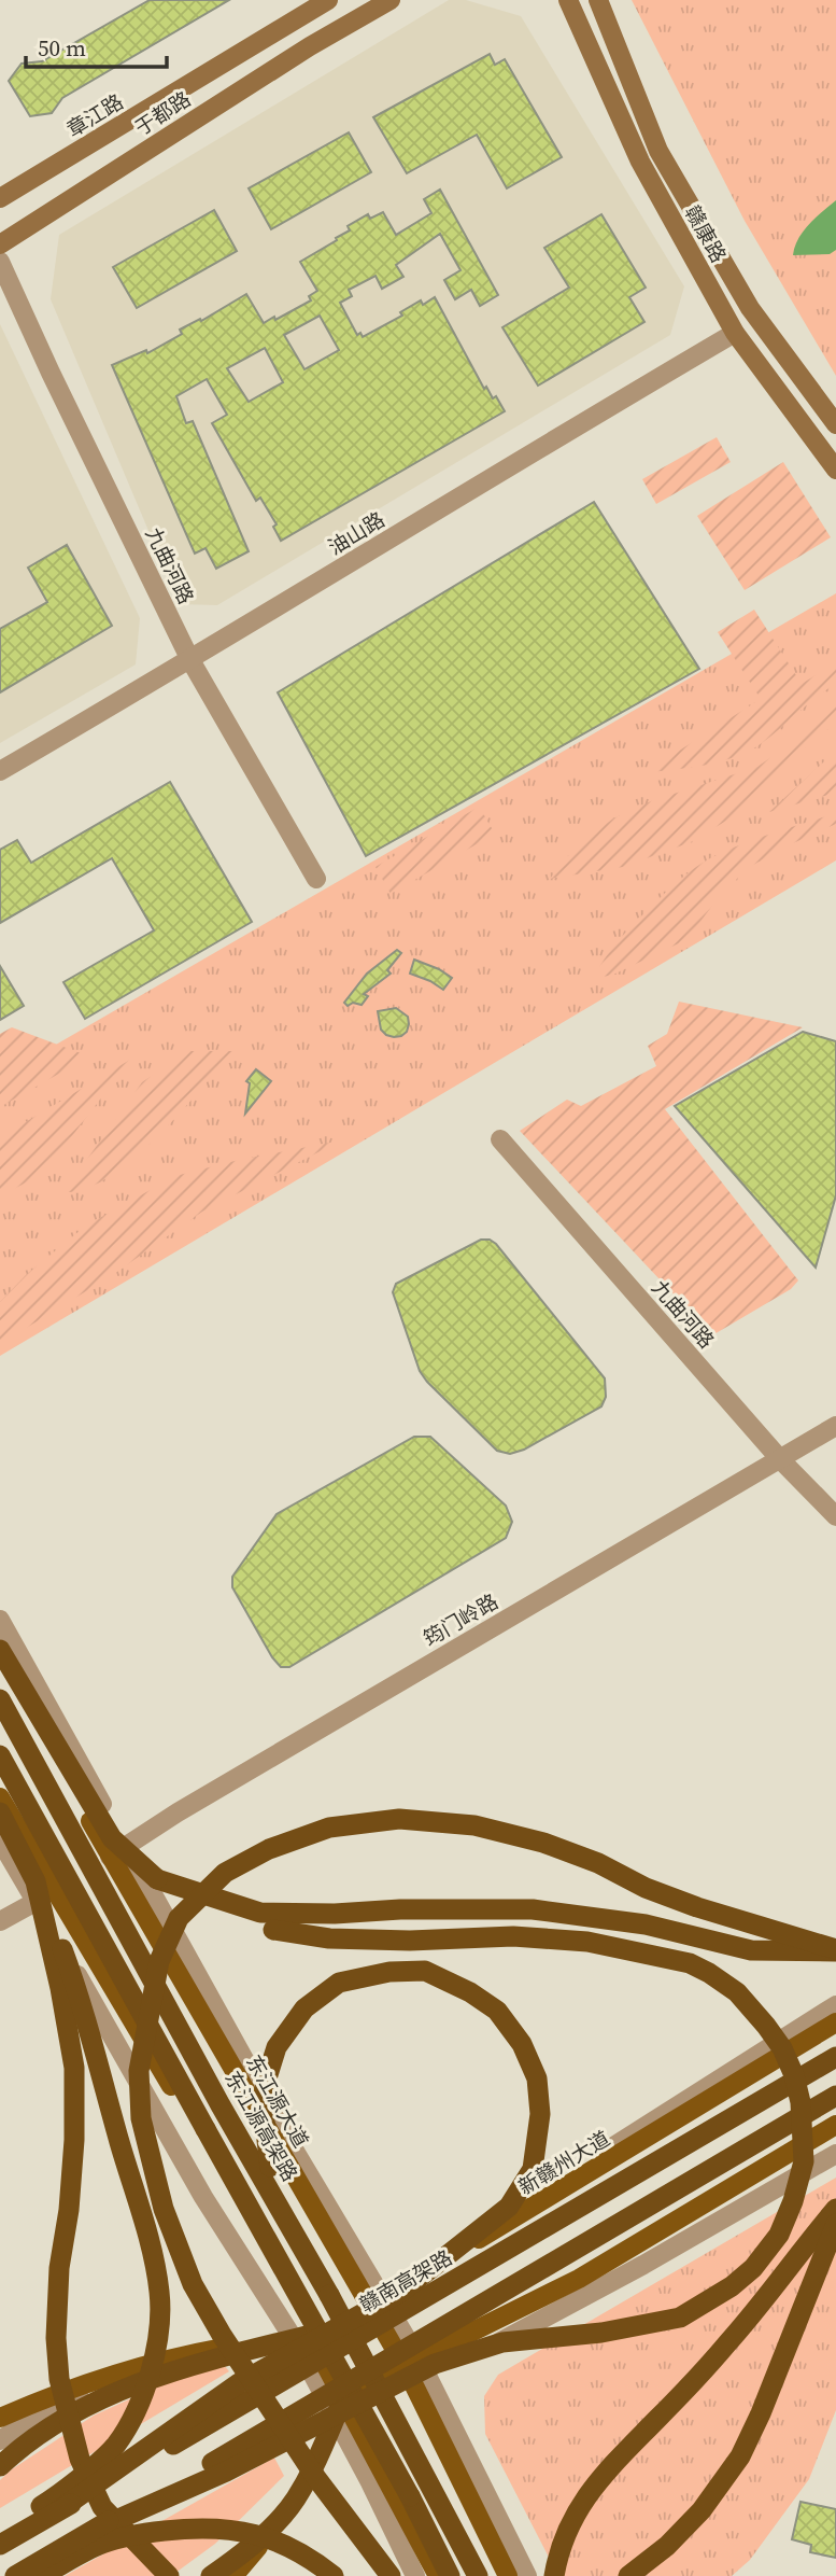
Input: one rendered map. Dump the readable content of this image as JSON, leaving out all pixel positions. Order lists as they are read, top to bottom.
{
  "streets": {
    "highway": ["东江源高架路", "赣南高架路"],
    "main road": [
      "于都路",
      "章江路",
      "赣康路",
      "东江源大道",
      "新赣州大道"
    ],
    "street": ["油山路", "九曲河路", "筠门岭路"]
  },
  "crossings": [
    ["赣康路", "油山路"],
    ["油山路", "九曲河路"],
    ["九曲河路", "筠门岭路"],
    ["筠门岭路", "东江源大道"],
    ["东江源大道", "新赣州大道"]
  ],
  "scale_bar": "50 m"
}
